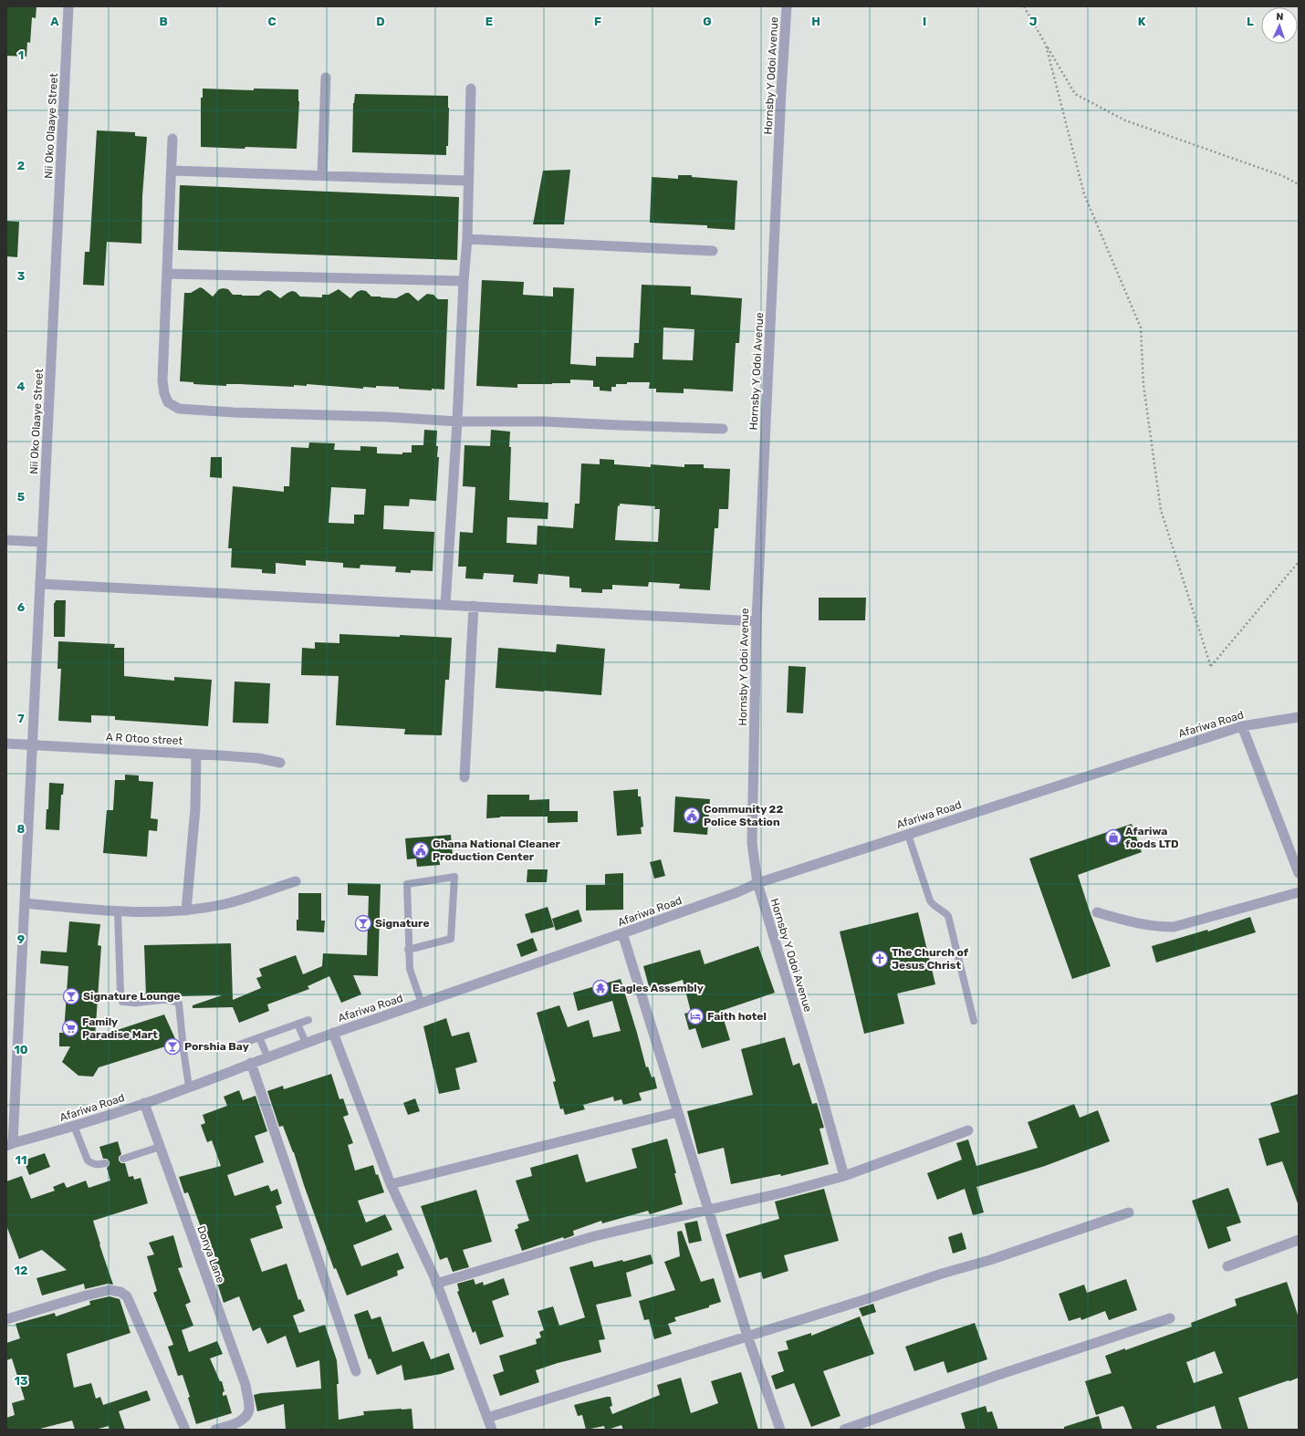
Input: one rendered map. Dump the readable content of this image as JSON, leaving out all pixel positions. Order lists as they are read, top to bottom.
{
  "streets": {
    "street": [
      "Hornsby Y Odoi Avenue",
      "Nii Oko Olaaye Street",
      "Afariwa Road",
      "A R Otoo street",
      "Donya Lane"
    ]
  },
  "crossings": [
    ["Hornsby Y Odoi Avenue", "Afariwa Road"],
    ["Nii Oko Olaaye Street", "Afariwa Road"],
    ["Nii Oko Olaaye Street", "A R Otoo street"],
    ["Afariwa Road", "Donya Lane"]
  ],
  "places": {
    "public building": ["Community 22 Police Station", "Ghana National Cleaner Production Center"],
    "shop": ["Afariwa foods LTD"],
    "bar": ["Signature", "Signature Lounge", "Porshia Bay"],
    "church": ["The Church of Jesus Christ"],
    "temple": ["Eagles Assembly"],
    "hotel": ["Faith hotel"],
    "supermarket": ["Family Paradise Mart"]
  },
  "north": "top",
  "grid": {
    "columns": [
      "A",
      "B",
      "C",
      "D",
      "E",
      "F",
      "G",
      "H",
      "I",
      "J",
      "K",
      "L"
    ],
    "rows": [
      "1",
      "2",
      "3",
      "4",
      "5",
      "6",
      "7",
      "8",
      "9",
      "10",
      "11",
      "12",
      "13"
    ]
  }
}
